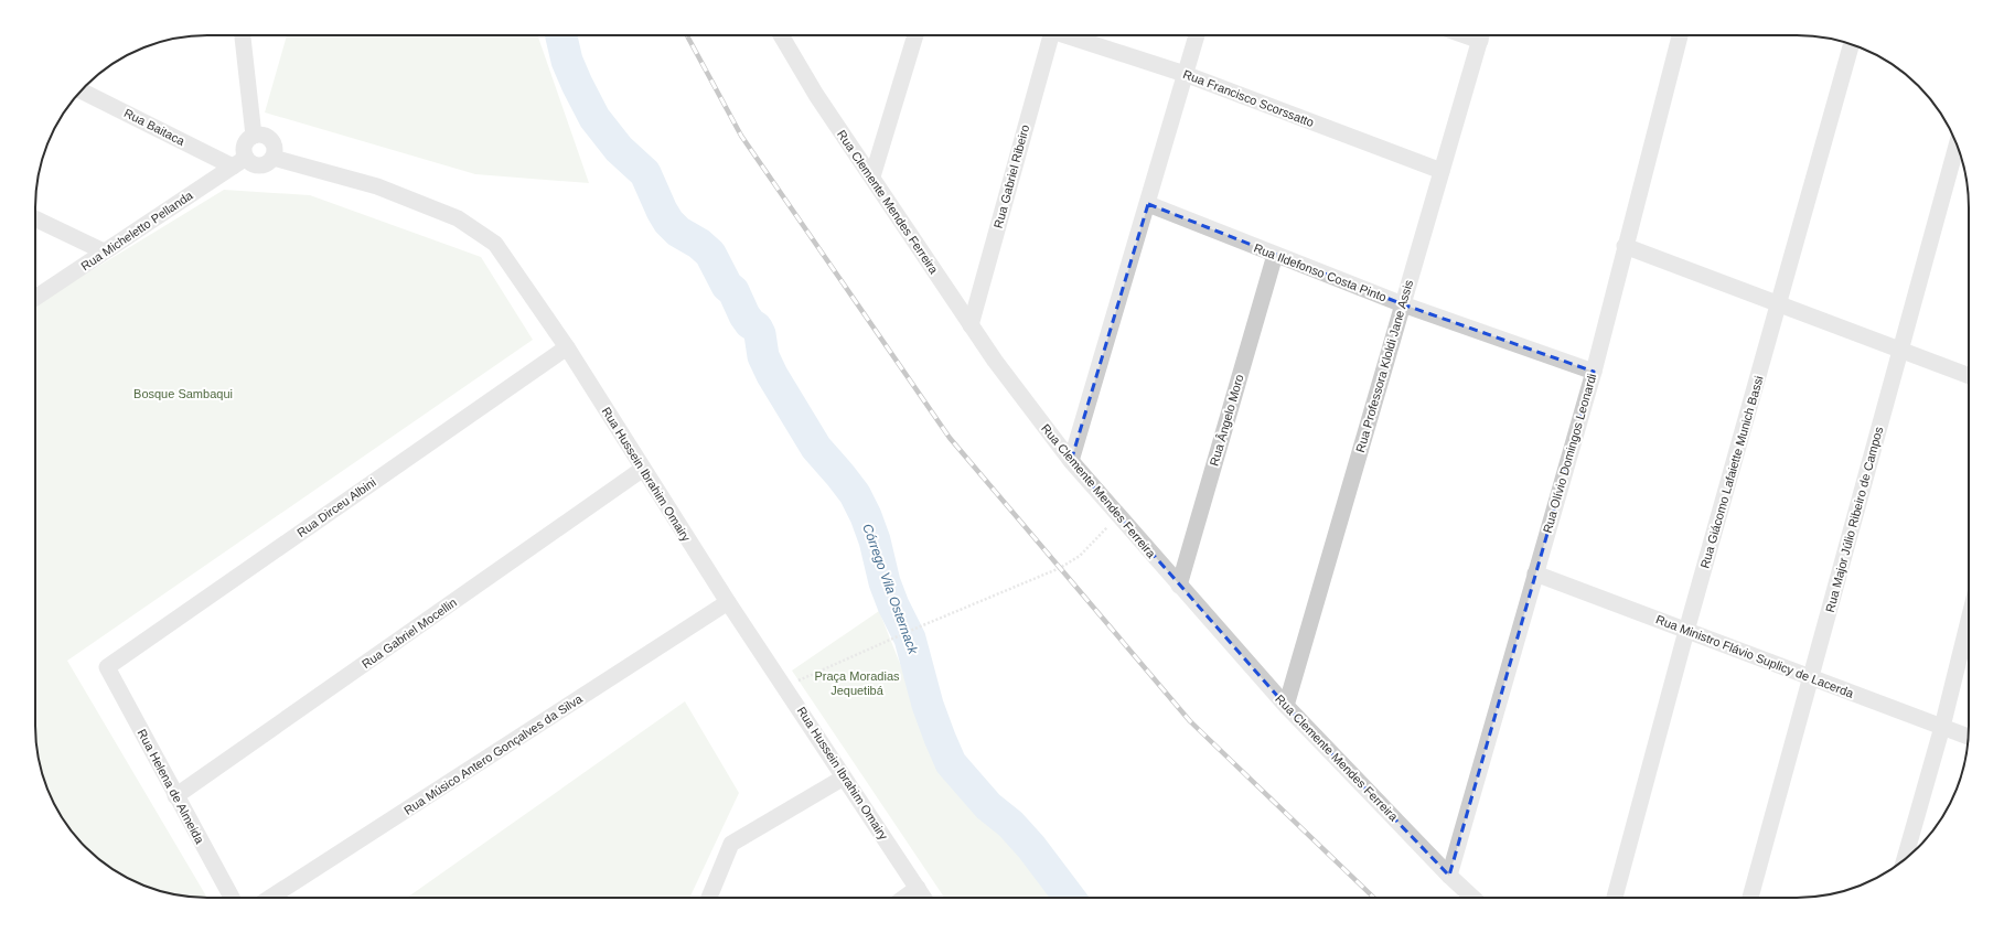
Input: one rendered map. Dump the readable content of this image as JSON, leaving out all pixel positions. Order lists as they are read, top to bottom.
{
  "streets": {
    "street": [
      "Rua Francisco Scorssatto",
      "Rua Baitaca",
      "Rua Gabriel Ribeiro",
      "Rua Clemente Mendes Ferreira",
      "Rua Micheletto Pellanda",
      "Rua Ildefonso Costa Pinto",
      "Rua Professora Kloldi Jane Assis",
      "Rua Ângelo Moro",
      "Rua Olívio Domingos Leonardi",
      "Rua Giácomo Lafaiette Munich Bassi",
      "Rua Hussein Ibrahim Omairy",
      "Rua Dirceu Albini",
      "Rua Major Júlio Ribeiro de Campos",
      "Rua Gabriel Mocellin",
      "Rua Ministro Flávio Suplicy de Lacerda",
      "Rua Músico Antero Gonçalves da Silva",
      "Rua Helena de Almeida"
    ]
  },
  "crossings": [
    ["Rua Francisco Scorssatto", "Rua Professora Kloldi Jane Assis"],
    ["Rua Baitaca", "Rua Micheletto Pellanda"],
    ["Rua Baitaca", "Rua Hussein Ibrahim Omairy"],
    ["Rua Gabriel Ribeiro", "Rua Clemente Mendes Ferreira"],
    ["Rua Clemente Mendes Ferreira", "Rua Professora Kloldi Jane Assis"],
    ["Rua Clemente Mendes Ferreira", "Rua Ângelo Moro"],
    ["Rua Clemente Mendes Ferreira", "Rua Olívio Domingos Leonardi"],
    ["Rua Micheletto Pellanda", "Rua Hussein Ibrahim Omairy"],
    ["Rua Ildefonso Costa Pinto", "Rua Professora Kloldi Jane Assis"],
    ["Rua Ildefonso Costa Pinto", "Rua Ângelo Moro"],
    ["Rua Ildefonso Costa Pinto", "Rua Olívio Domingos Leonardi"],
    ["Rua Olívio Domingos Leonardi", "Rua Ministro Flávio Suplicy de Lacerda"],
    ["Rua Giácomo Lafaiette Munich Bassi", "Rua Ministro Flávio Suplicy de Lacerda"],
    ["Rua Hussein Ibrahim Omairy", "Rua Dirceu Albini"],
    ["Rua Hussein Ibrahim Omairy", "Rua Gabriel Mocellin"],
    ["Rua Hussein Ibrahim Omairy", "Rua Músico Antero Gonçalves da Silva"],
    ["Rua Dirceu Albini", "Rua Helena de Almeida"],
    ["Rua Major Júlio Ribeiro de Campos", "Rua Ministro Flávio Suplicy de Lacerda"],
    ["Rua Gabriel Mocellin", "Rua Helena de Almeida"]
  ],
  "water": ["Córrego Vila Osternack"],
  "parks": ["Bosque Sambaqui", "Praça Moradias Jequetibá"]
}
